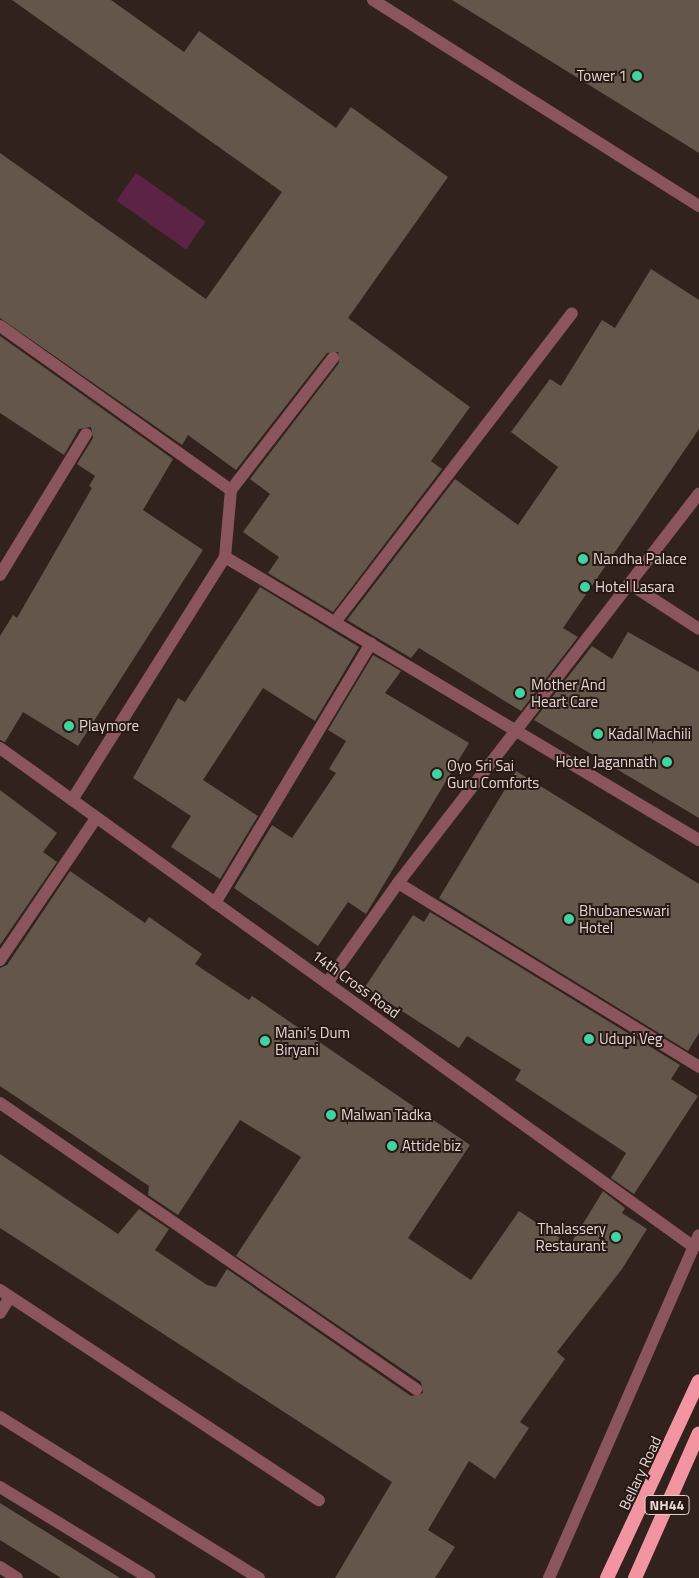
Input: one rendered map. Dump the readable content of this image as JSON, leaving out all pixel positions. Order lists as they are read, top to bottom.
{
  "streets": {
    "highway": ["Bellary Road", "NH44"],
    "street": ["14th Cross Road"]
  },
  "places": [
    "Tower 1",
    "Nandha Palace",
    "Hotel Lasara",
    "Mother And Heart Care",
    "Playmore",
    "Kadal Machili",
    "Hotel Jagannath",
    "Oyo Sri Sai Guru Comforts",
    "Bhubaneswari Hotel",
    "Udupi Veg",
    "Mani's Dum Biryani",
    "Malwan Tadka",
    "Attide biz",
    "Thalassery Restaurant"
  ]
}
